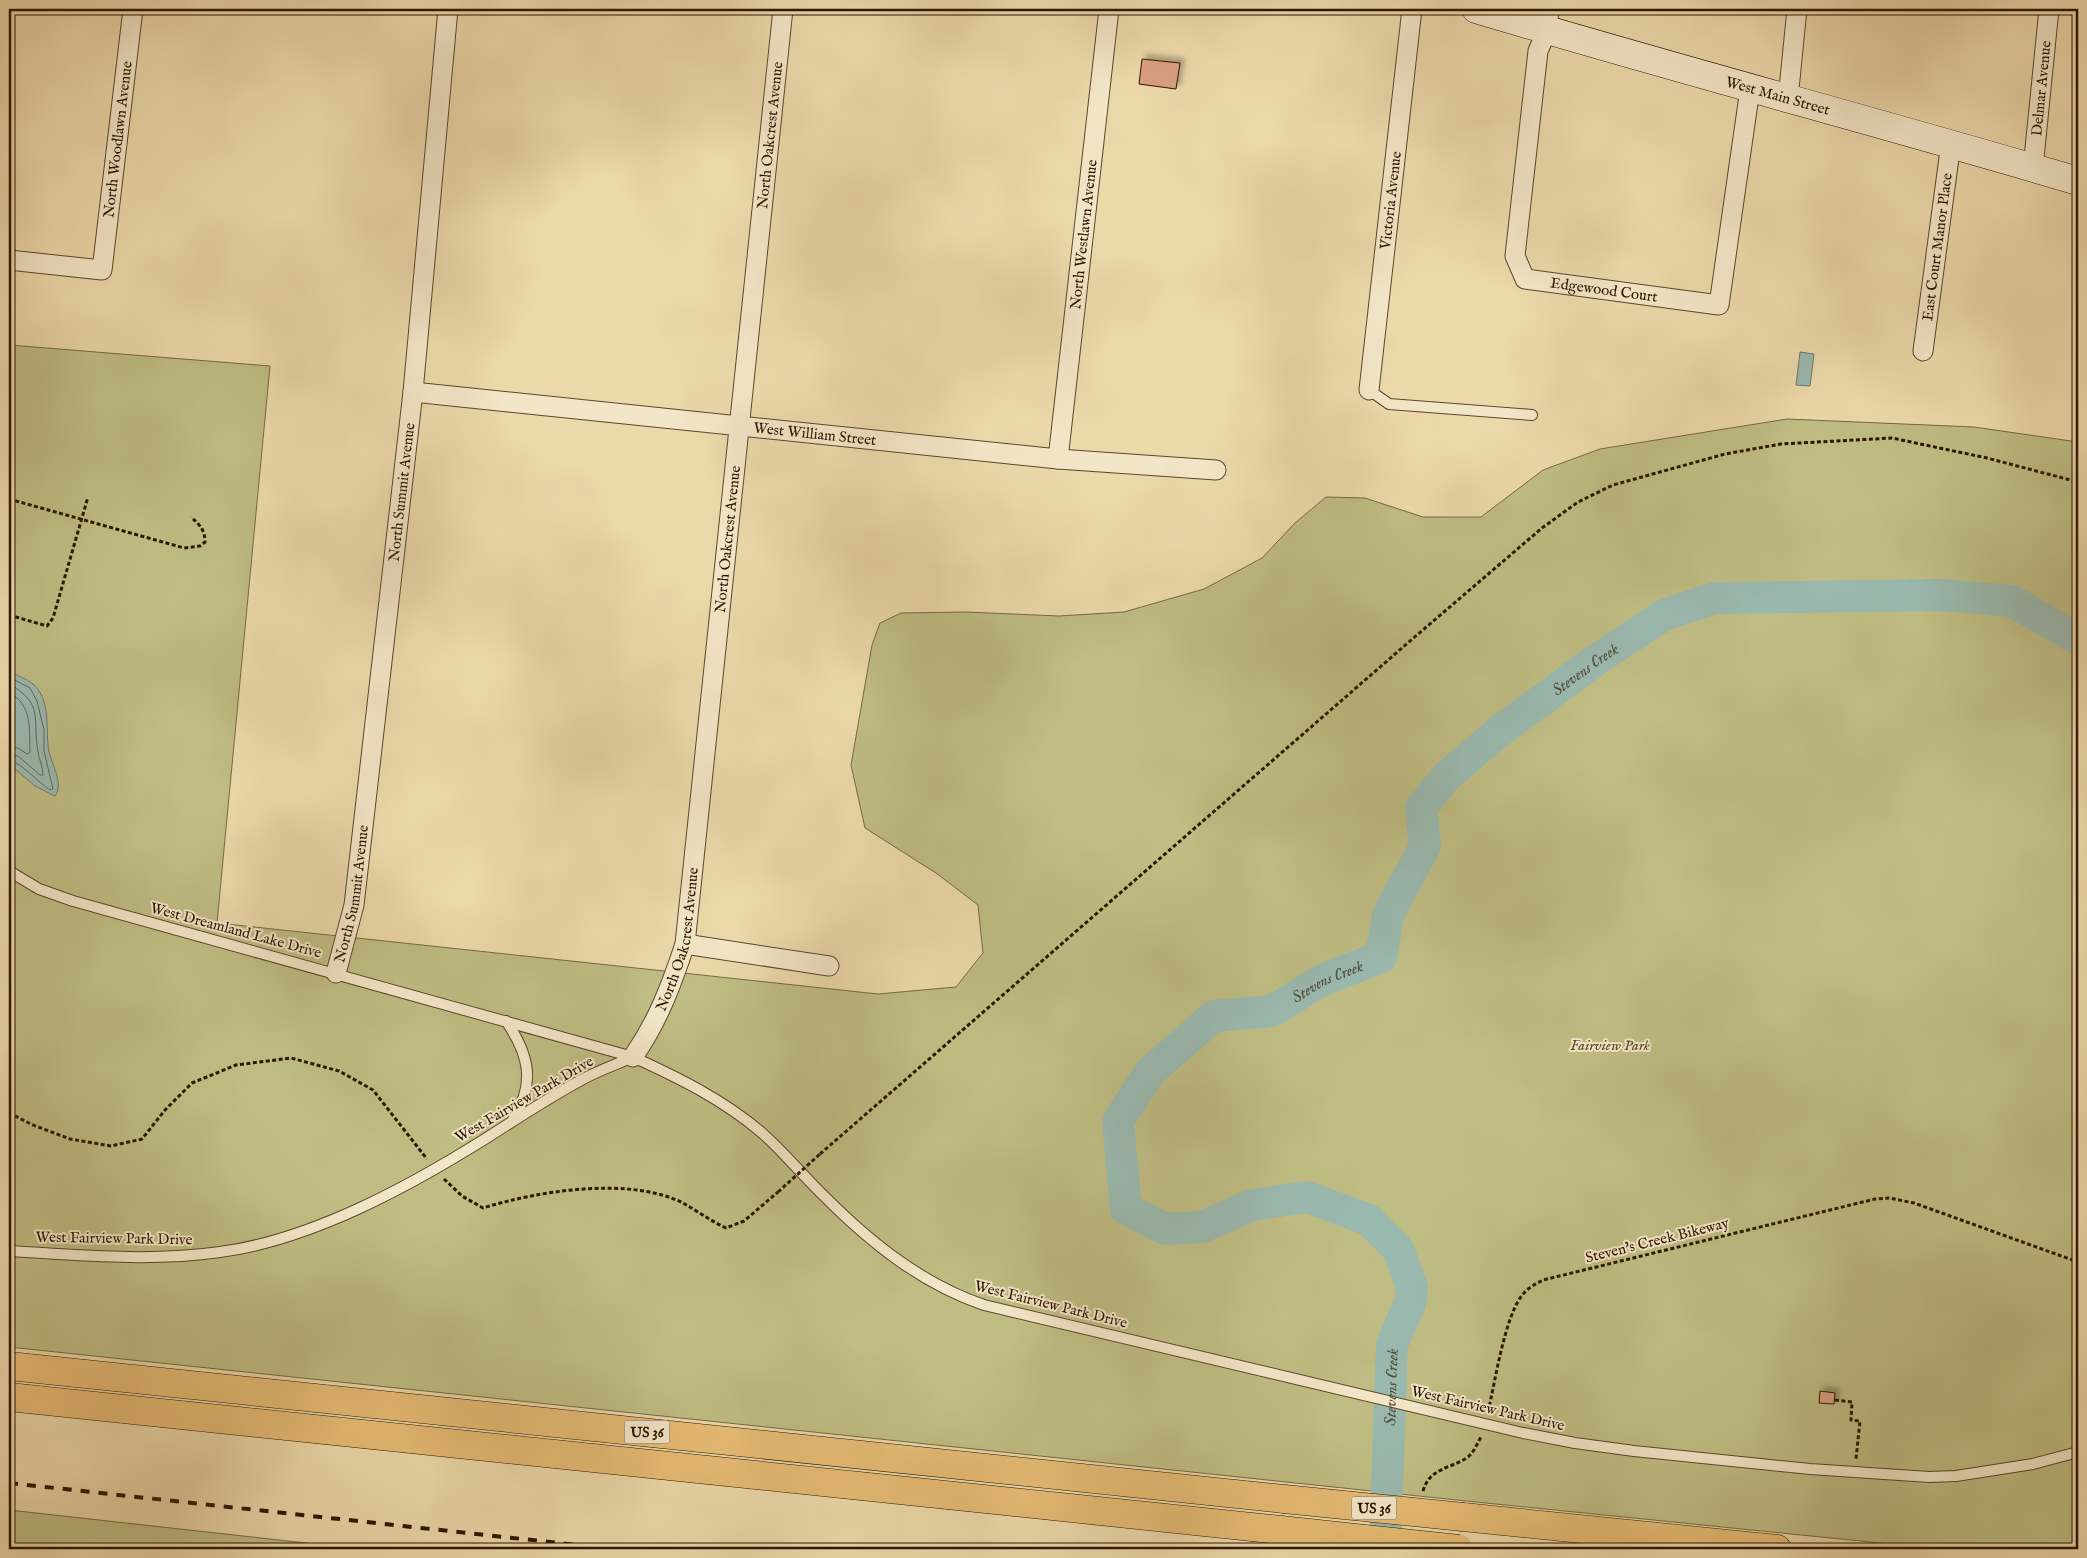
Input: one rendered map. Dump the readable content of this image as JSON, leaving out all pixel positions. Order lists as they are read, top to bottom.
{
  "streets": {
    "main road": ["US 36"],
    "street": [
      "Delmar Avenue",
      "West Main Street",
      "North Oakcrest Avenue",
      "North Woodlawn Avenue",
      "Victoria Avenue",
      "North Westlawn Avenue",
      "East Court Manor Place",
      "Edgewood Court",
      "West William Street",
      "North Summit Avenue"
    ],
    "lane": ["West Dreamland Lake Drive", "West Fairview Park Drive"],
    "path": ["Steven's Creek Bikeway"]
  },
  "crossings": [
    ["Delmar Avenue", "West Main Street"],
    ["West Main Street", "East Court Manor Place"],
    ["West Main Street", "Edgewood Court"],
    ["North Oakcrest Avenue", "West William Street"],
    ["North Oakcrest Avenue", "West Dreamland Lake Drive"],
    ["North Oakcrest Avenue", "West Fairview Park Drive"],
    ["North Westlawn Avenue", "West William Street"],
    ["West William Street", "North Summit Avenue"],
    ["North Summit Avenue", "West Dreamland Lake Drive"],
    ["West Dreamland Lake Drive", "West Fairview Park Drive"],
    ["West Fairview Park Drive", "Steven's Creek Bikeway"]
  ],
  "water": ["Stevens Creek"],
  "parks": ["Fairview Park"]
}
